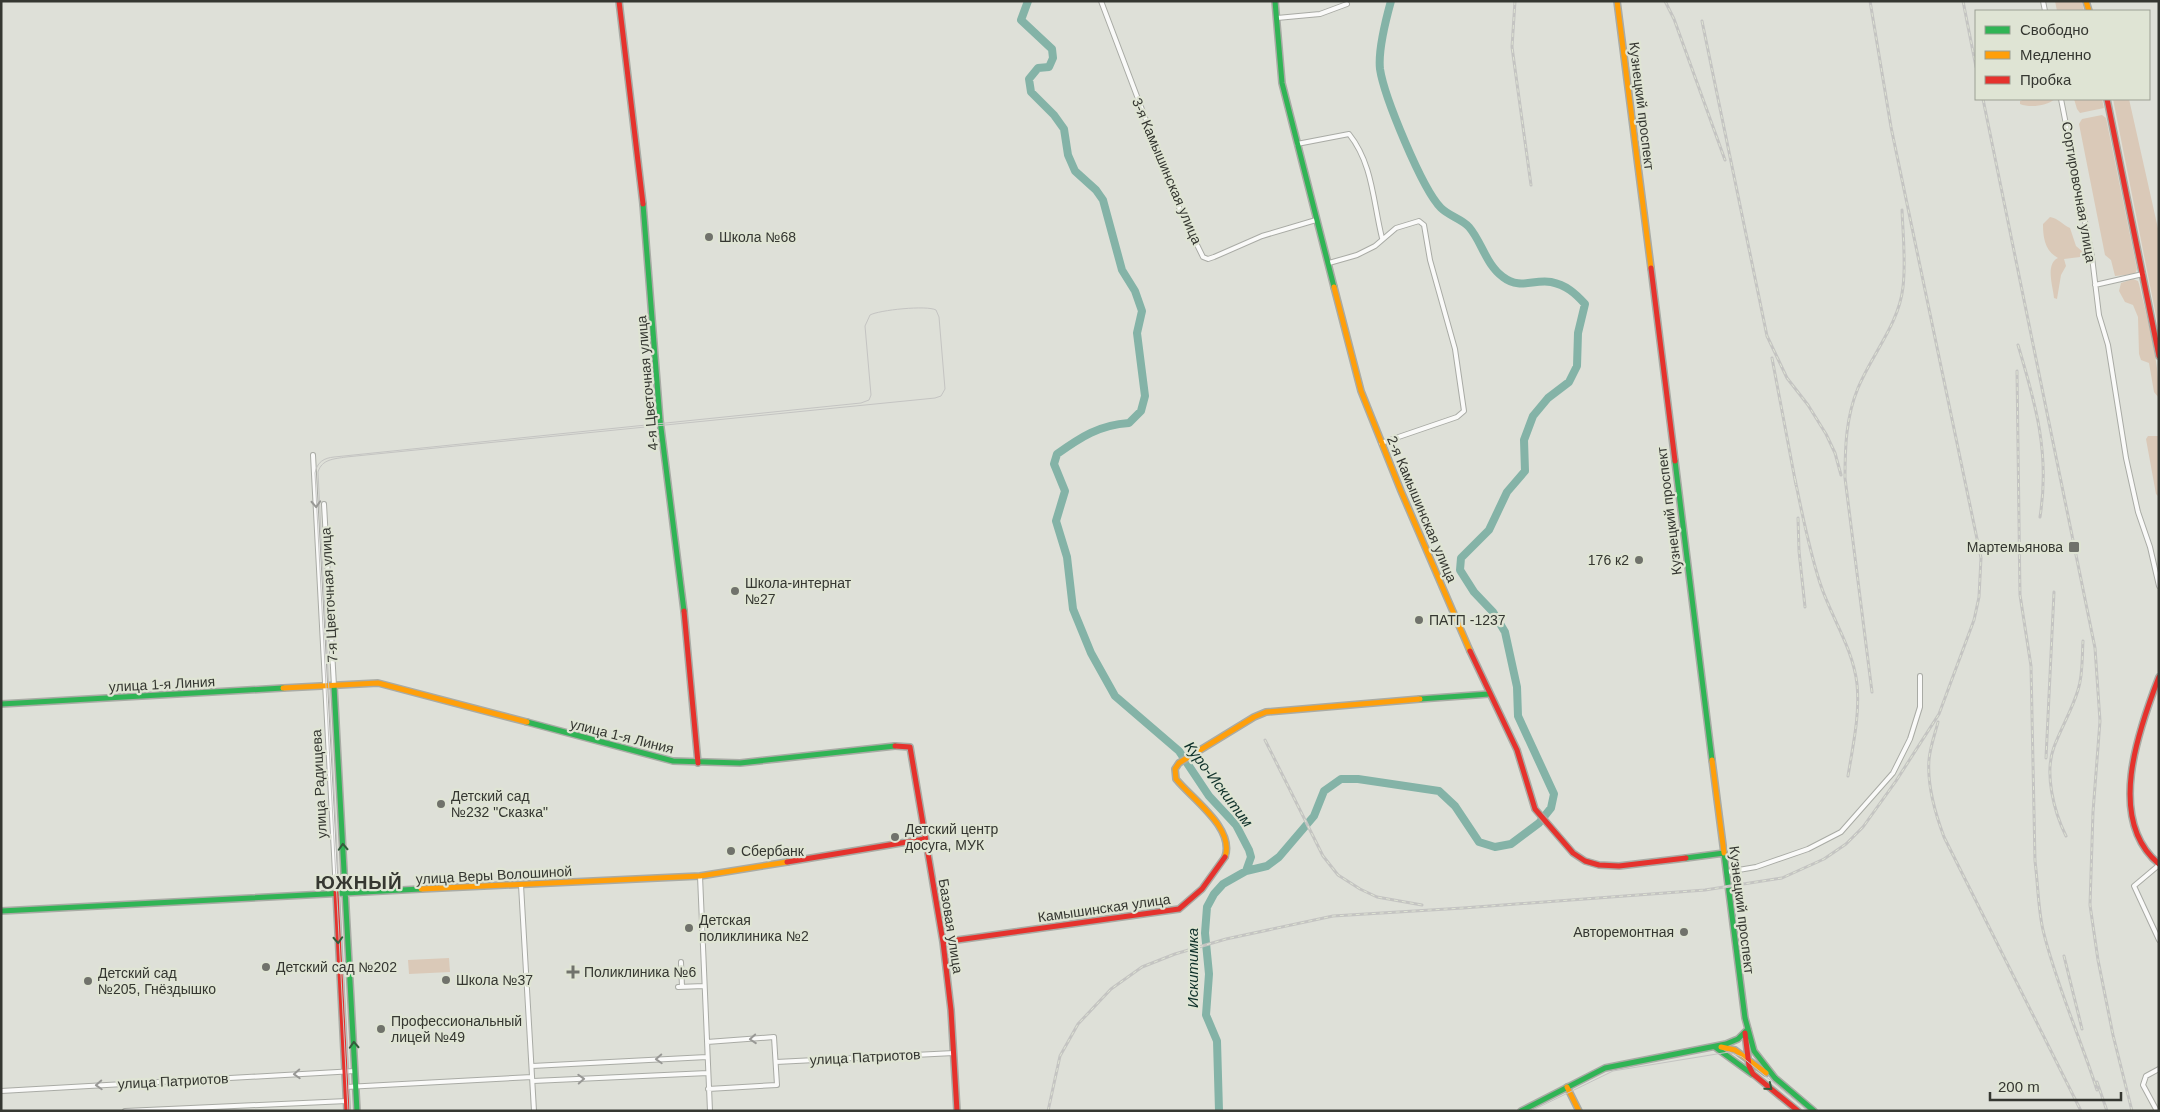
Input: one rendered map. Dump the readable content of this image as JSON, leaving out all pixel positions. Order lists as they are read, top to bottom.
{
  "streets": {
    "street": [
      "Кузнецкий проспект",
      "3-я Камышинская улица",
      "Сортировочная улица",
      "4-я Цветочная улица",
      "2-я Камышинская улица",
      "7-я Цветочная улица",
      "улица 1-я Линия",
      "улица Радищева",
      "улица Веры Волошиной",
      "Камышинская улица",
      "Базовая улица",
      "улица Патриотов"
    ]
  },
  "crossings": [
    ["Кузнецкий проспект", "2-я Камышинская улица"],
    ["3-я Камышинская улица", "2-я Камышинская улица"],
    ["4-я Цветочная улица", "улица 1-я Линия"],
    ["2-я Камышинская улица", "Камышинская улица"],
    ["7-я Цветочная улица", "улица 1-я Линия"],
    ["7-я Цветочная улица", "улица Радищева"],
    ["улица 1-я Линия", "улица Радищева"],
    ["улица 1-я Линия", "Базовая улица"],
    ["улица Радищева", "улица Веры Волошиной"],
    ["улица Радищева", "улица Патриотов"],
    ["улица Веры Волошиной", "Базовая улица"],
    ["Камышинская улица", "Базовая улица"],
    ["Базовая улица", "улица Патриотов"]
  ],
  "districts": ["ЮЖНЫЙ"],
  "water": ["Куро-Искитим", "Искитимка"],
  "places": {
    "other": [
      "Школа №68",
      "176 к2",
      "Школа-интернат №27",
      "ПАТП -1237",
      "Детский сад №232 \"Сказка\"",
      "Детский центр досуга, МУК",
      "Сбербанк",
      "Детская поликлиника №2",
      "Авторемонтная",
      "Детский сад №202",
      "Школа №37",
      "Детский сад №205, Гнёздышко",
      "Профессиональный лицей №49"
    ],
    "transit": ["Мартемьянова"],
    "health": ["Поликлиника №6"]
  },
  "legend": ["Свободно", "Медленно", "Пробка"],
  "scale_bar": "200 m"
}
